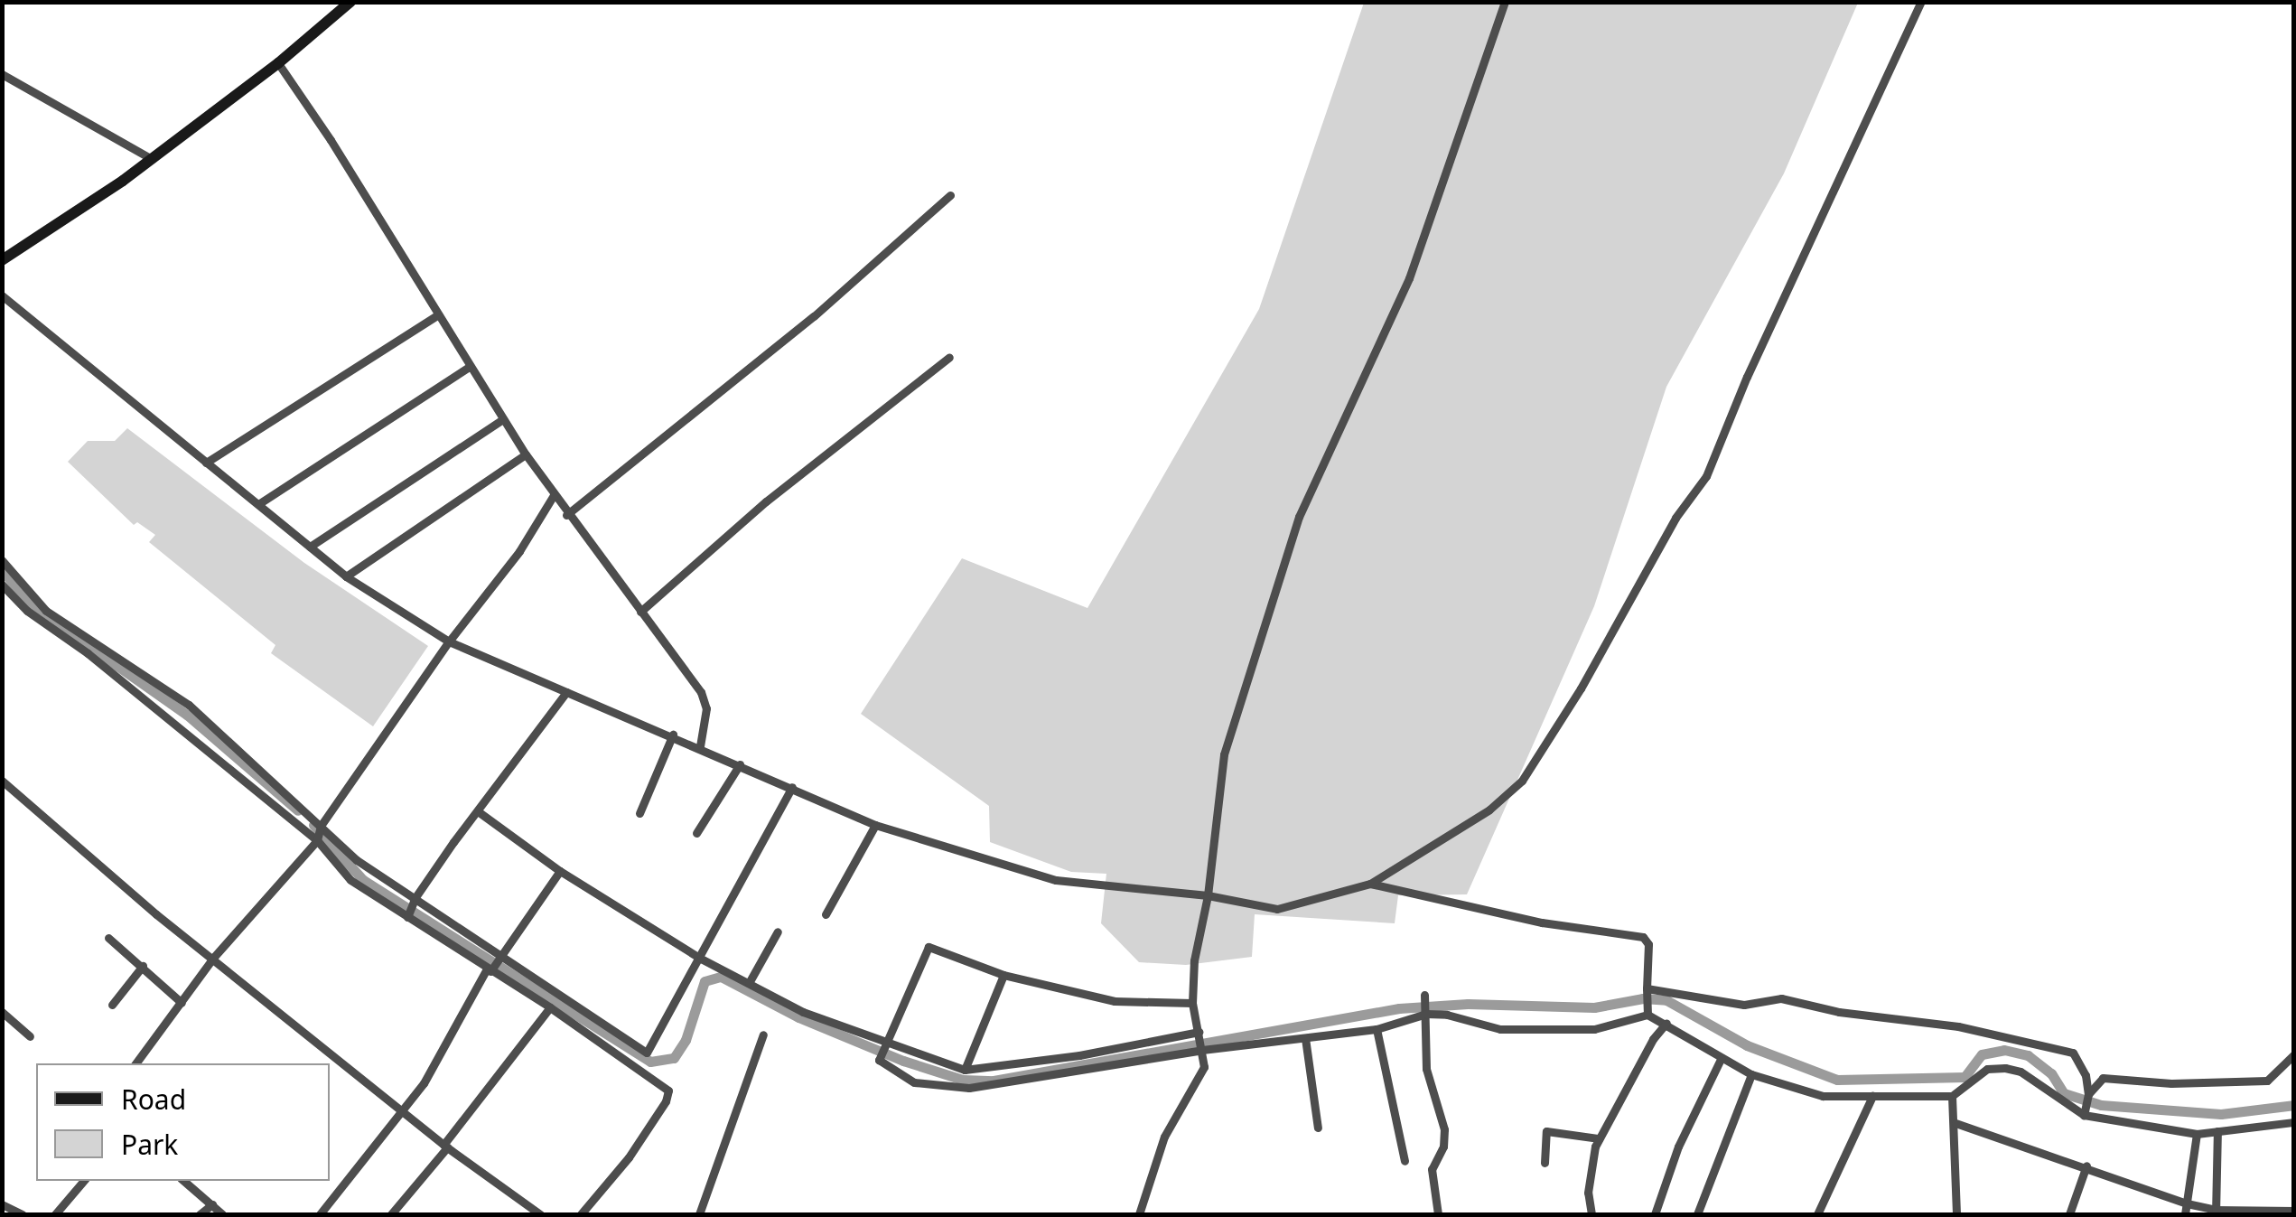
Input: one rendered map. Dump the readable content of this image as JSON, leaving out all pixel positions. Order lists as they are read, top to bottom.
{
  "legend": ["Road", "Park"]
}
